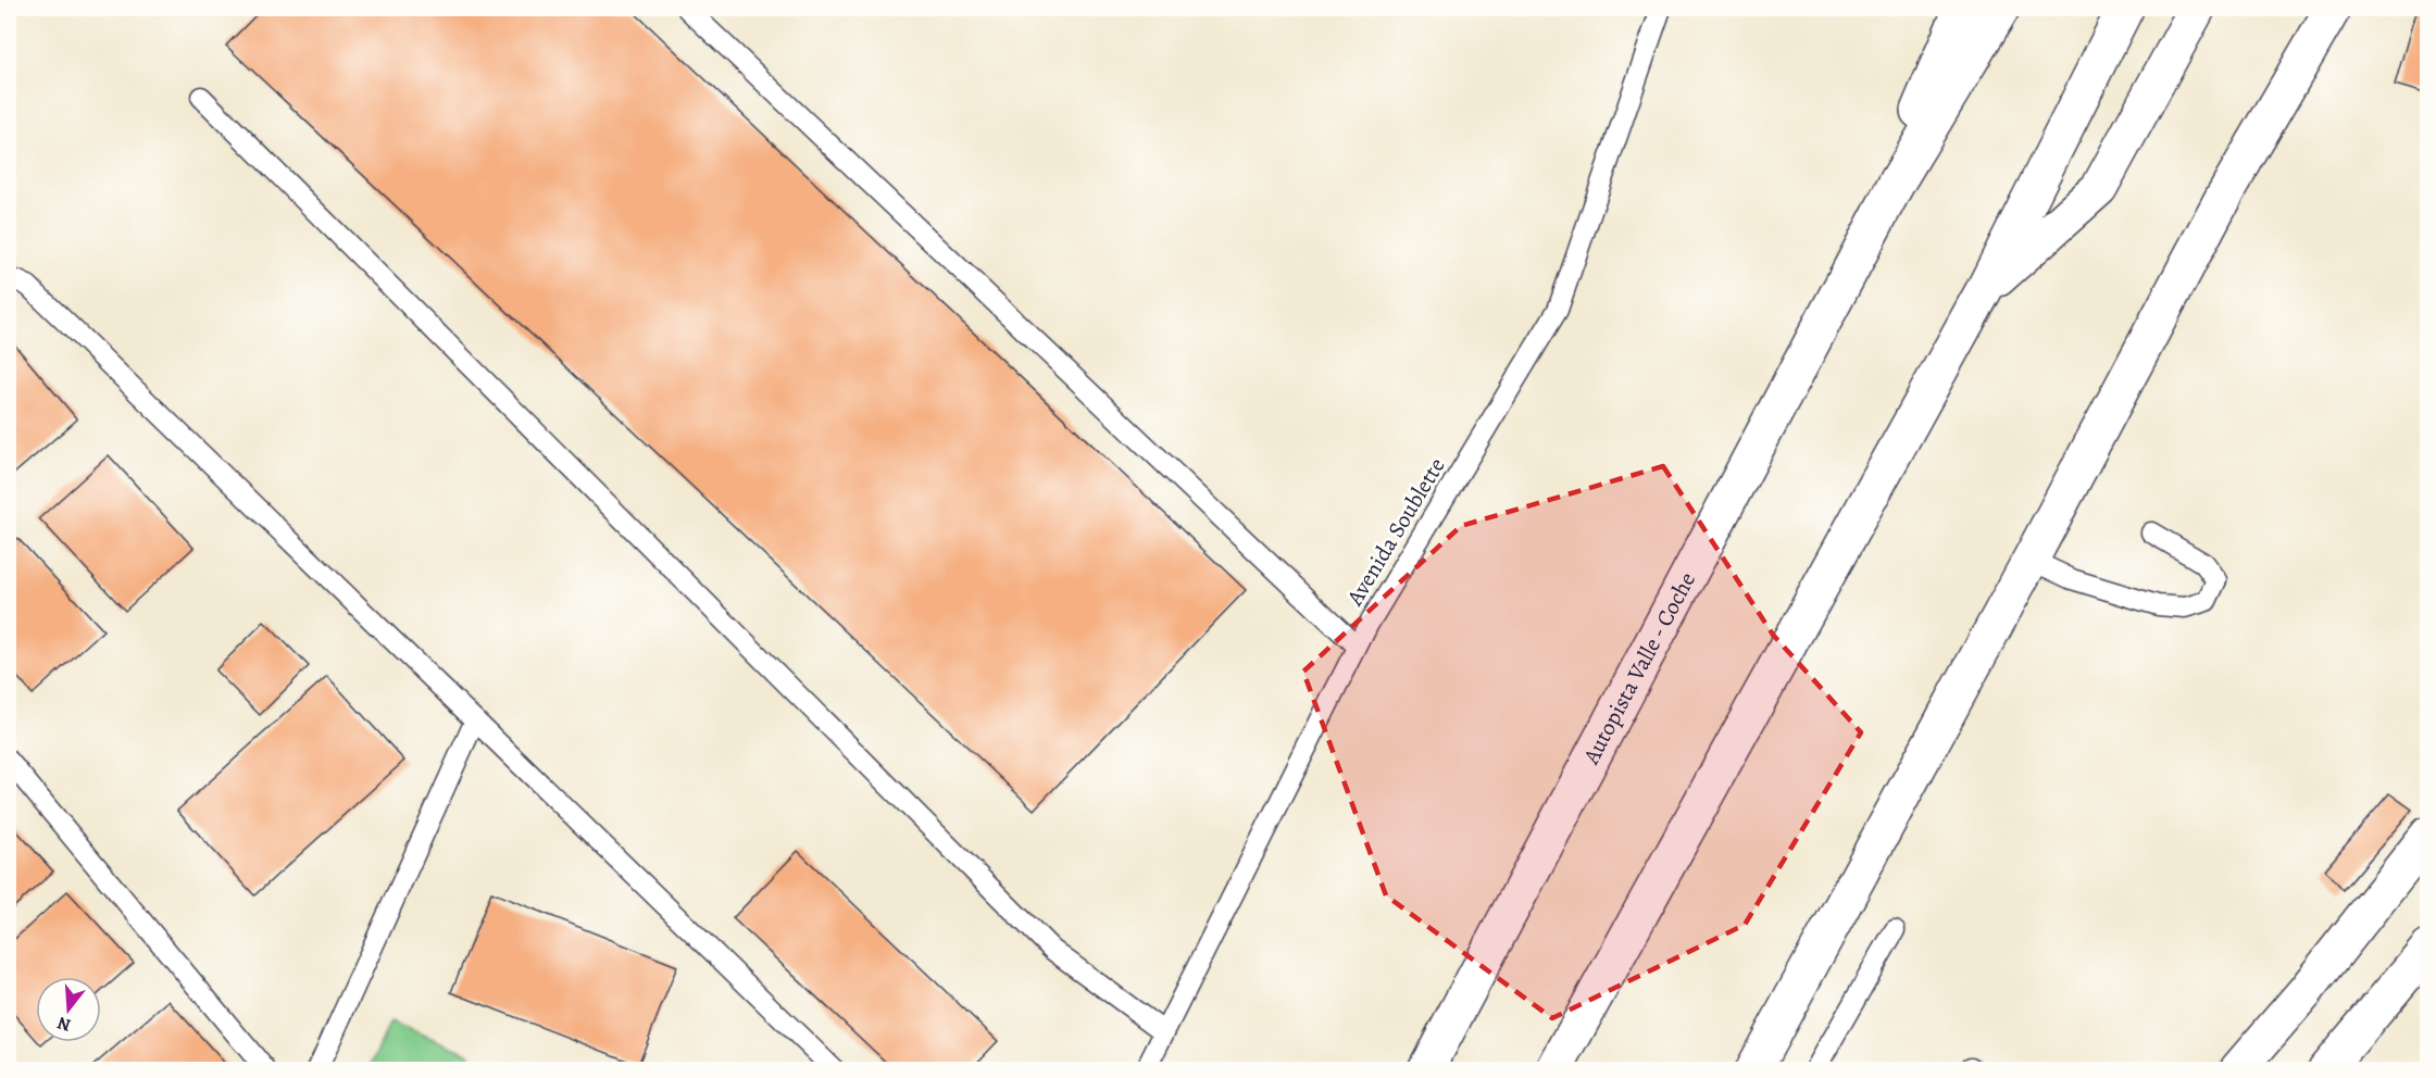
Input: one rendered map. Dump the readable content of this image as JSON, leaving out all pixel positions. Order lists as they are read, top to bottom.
{
  "streets": {
    "main road": ["Autopista Valle - Coche"],
    "lane": ["Avenida Soublette"]
  },
  "north": "bottom"
}
